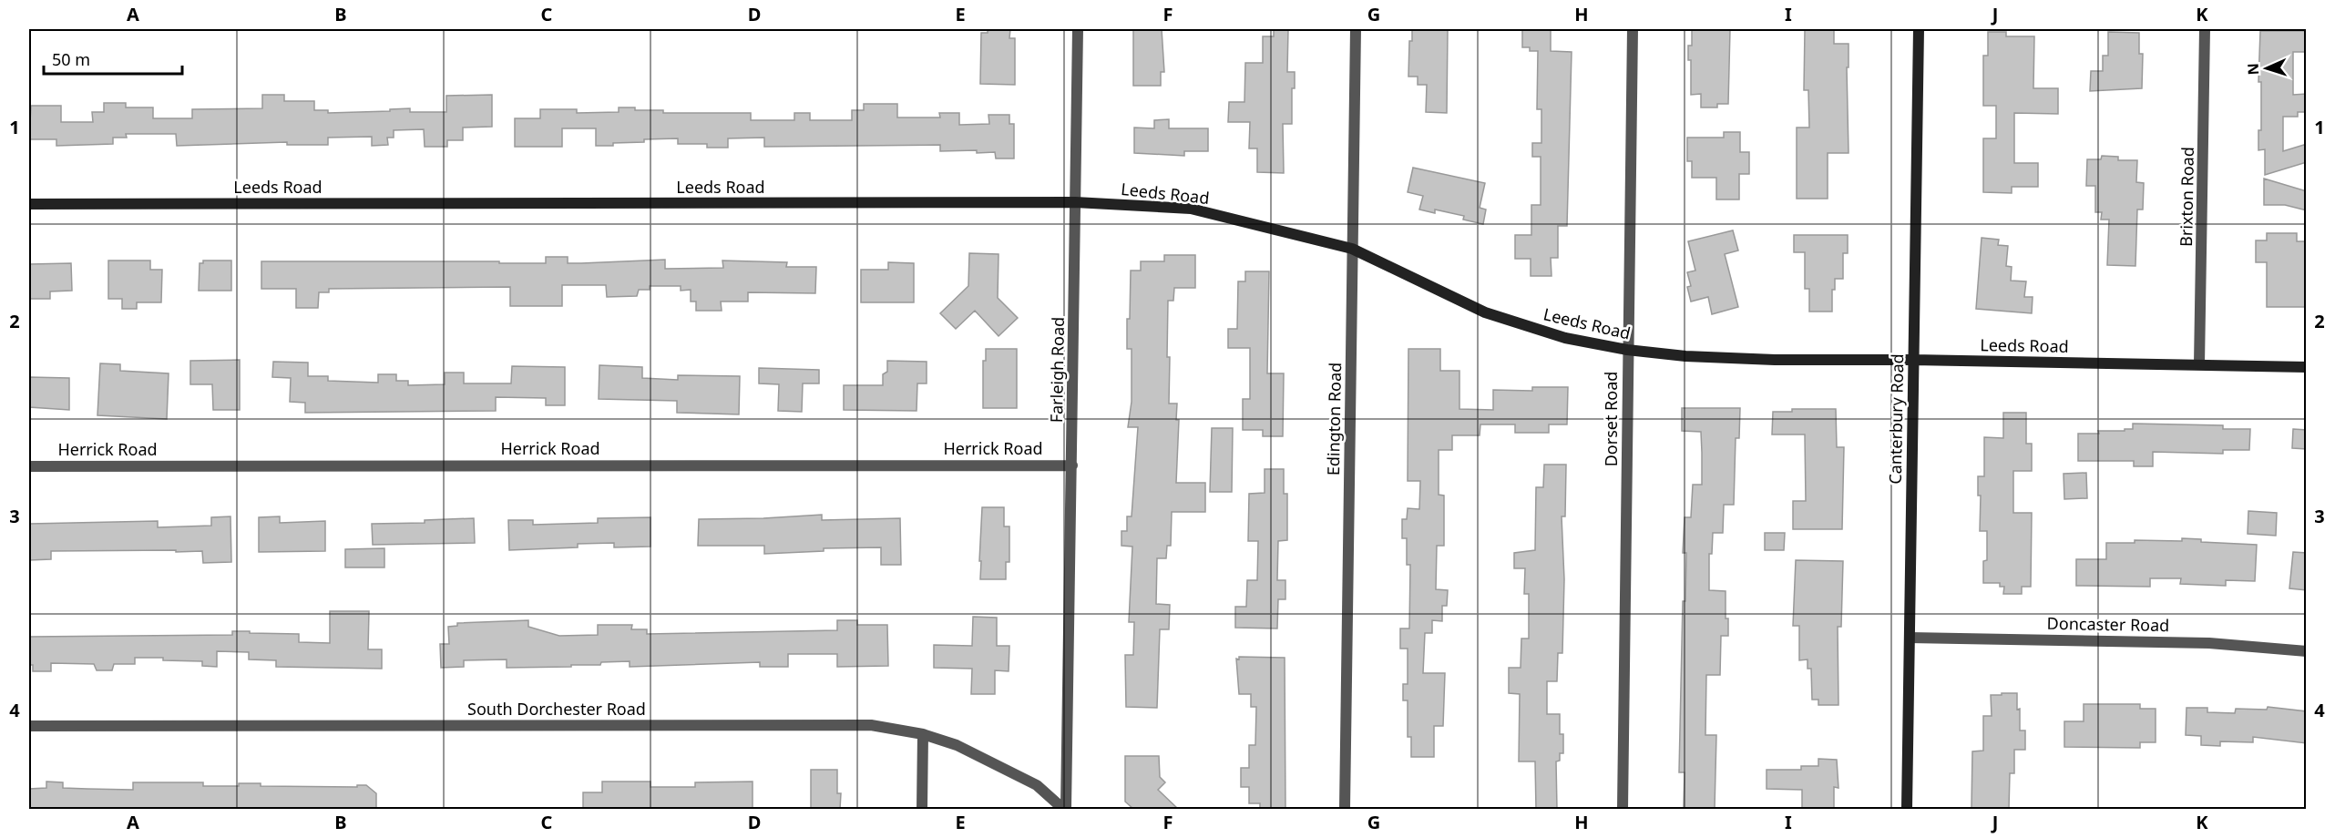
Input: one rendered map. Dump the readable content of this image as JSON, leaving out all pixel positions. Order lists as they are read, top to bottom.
{
  "streets": {
    "street": [
      "Leeds Road",
      "Brixton Road",
      "Farleigh Road",
      "Edington Road",
      "Dorset Road",
      "Canterbury Road",
      "Herrick Road",
      "Doncaster Road",
      "South Dorchester Road"
    ]
  },
  "crossings": [
    ["Leeds Road", "Brixton Road"],
    ["Leeds Road", "Farleigh Road"],
    ["Leeds Road", "Edington Road"],
    ["Leeds Road", "Dorset Road"],
    ["Leeds Road", "Canterbury Road"],
    ["Farleigh Road", "Herrick Road"],
    ["Farleigh Road", "South Dorchester Road"],
    ["Canterbury Road", "Doncaster Road"]
  ],
  "scale_bar": "50 m",
  "north": "left",
  "grid": {
    "columns": [
      "A",
      "B",
      "C",
      "D",
      "E",
      "F",
      "G",
      "H",
      "I",
      "J",
      "K"
    ],
    "rows": [
      "1",
      "2",
      "3",
      "4"
    ]
  }
}
